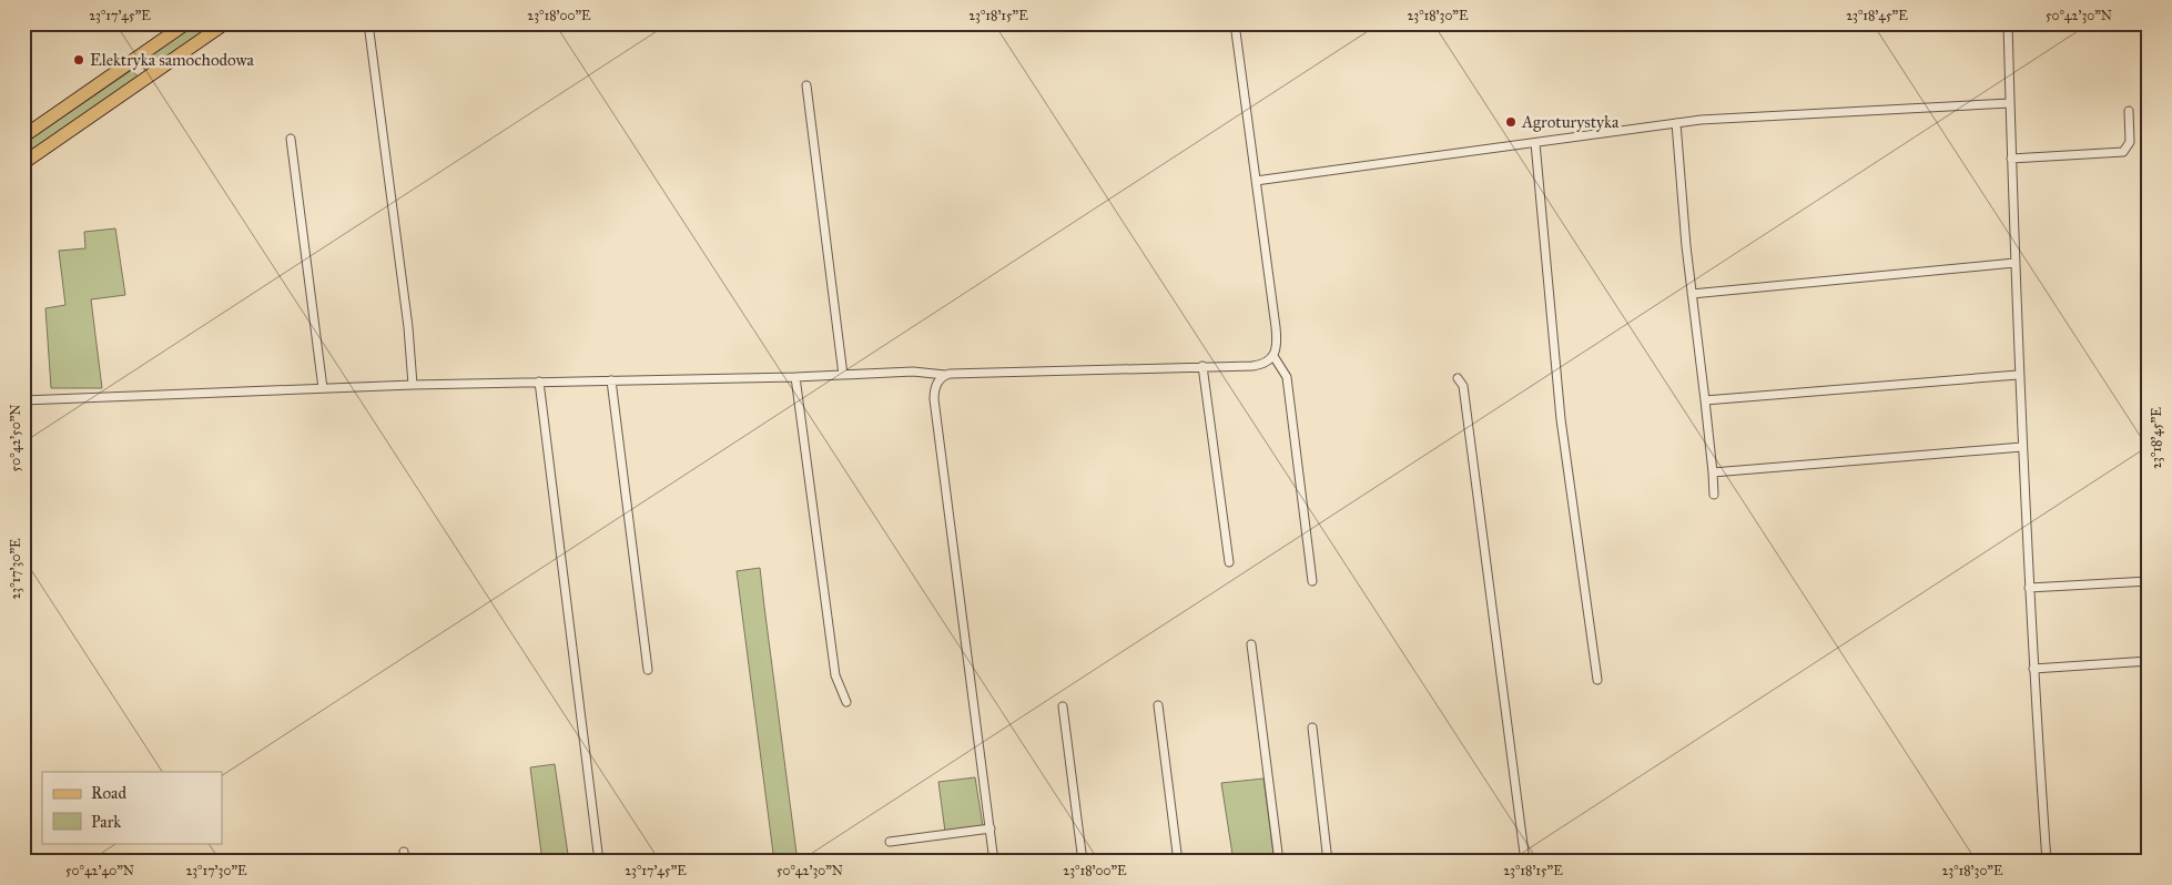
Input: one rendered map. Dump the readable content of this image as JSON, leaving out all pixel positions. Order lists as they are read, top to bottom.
{
  "places": ["Elektryka samochodowa", "Agroturystyka"],
  "legend": ["Road", "Park"],
  "coordinates": [
    "23°17'45\"E",
    "23°18'00\"E",
    "23°18'15\"E",
    "23°18'30\"E",
    "23°18'45\"E",
    "50°42'30\"N",
    "50°42'50\"N",
    "23°17'30\"E",
    "50°42'40\"N"
  ]
}
